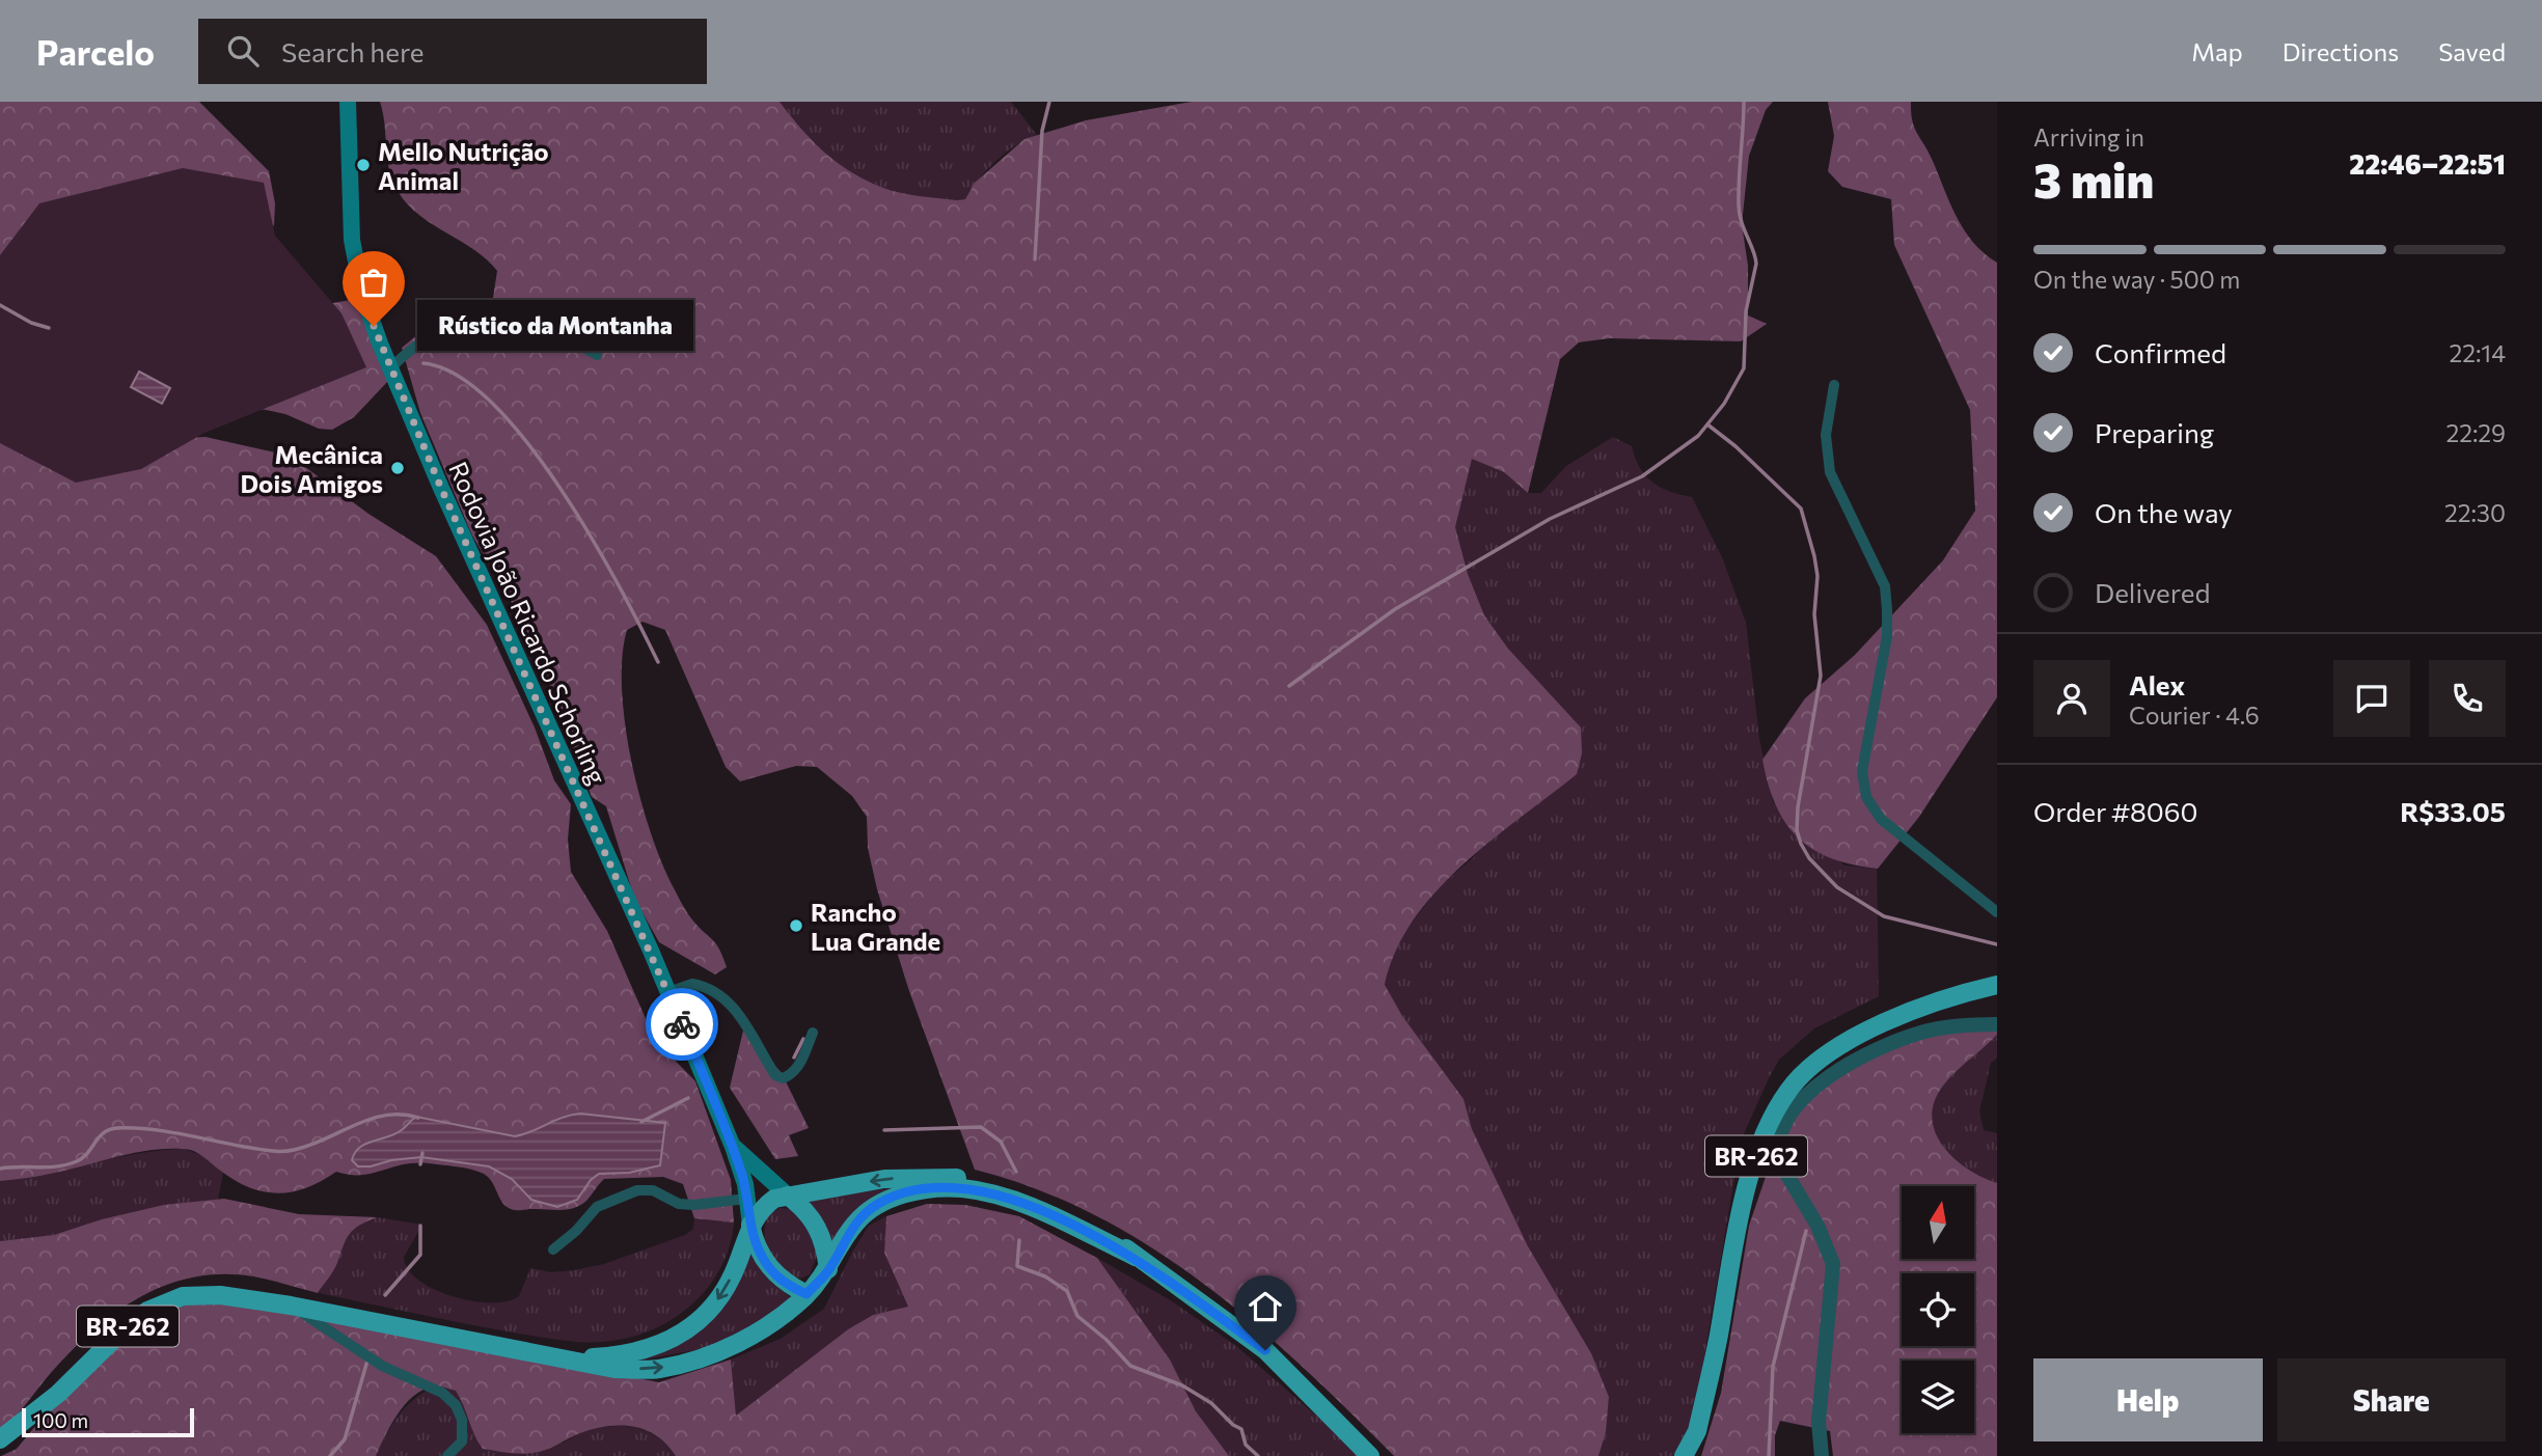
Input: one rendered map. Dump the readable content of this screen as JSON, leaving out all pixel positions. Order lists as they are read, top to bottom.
{
  "streets": {
    "highway": ["BR-262"],
    "main road": ["Rodovia João Ricardo Schorling"]
  },
  "crossings": [
    ["Rodovia João Ricardo Schorling", "BR-262"]
  ],
  "places": [
    "Mello Nutrição Animal",
    "Rústico da Montanha",
    "Mecânica Dois Amigos",
    "Rancho Lua Grande"
  ],
  "scale_bar": "100 m",
  "north": "top",
  "page": {
    "header": "Parcelo",
    "search": "Search here",
    "nav": ["Map", "Directions", "Saved"],
    "heading": ["3 min", "Arriving in", "22:46–22:51"],
    "panel": [
      "Alex",
      "Courier · 4.6",
      "Order #8060",
      "R$33.05"
    ],
    "bar": "On the way · 500 m",
    "bubble": "Rústico da Montanha",
    "list": [
      ["Confirmed", "22:14"],
      ["Preparing", "22:29"],
      ["On the way", "22:30"],
      "Delivered"
    ],
    "buttons": ["Help", "Share"],
    "scale": "100 m"
  }
}
